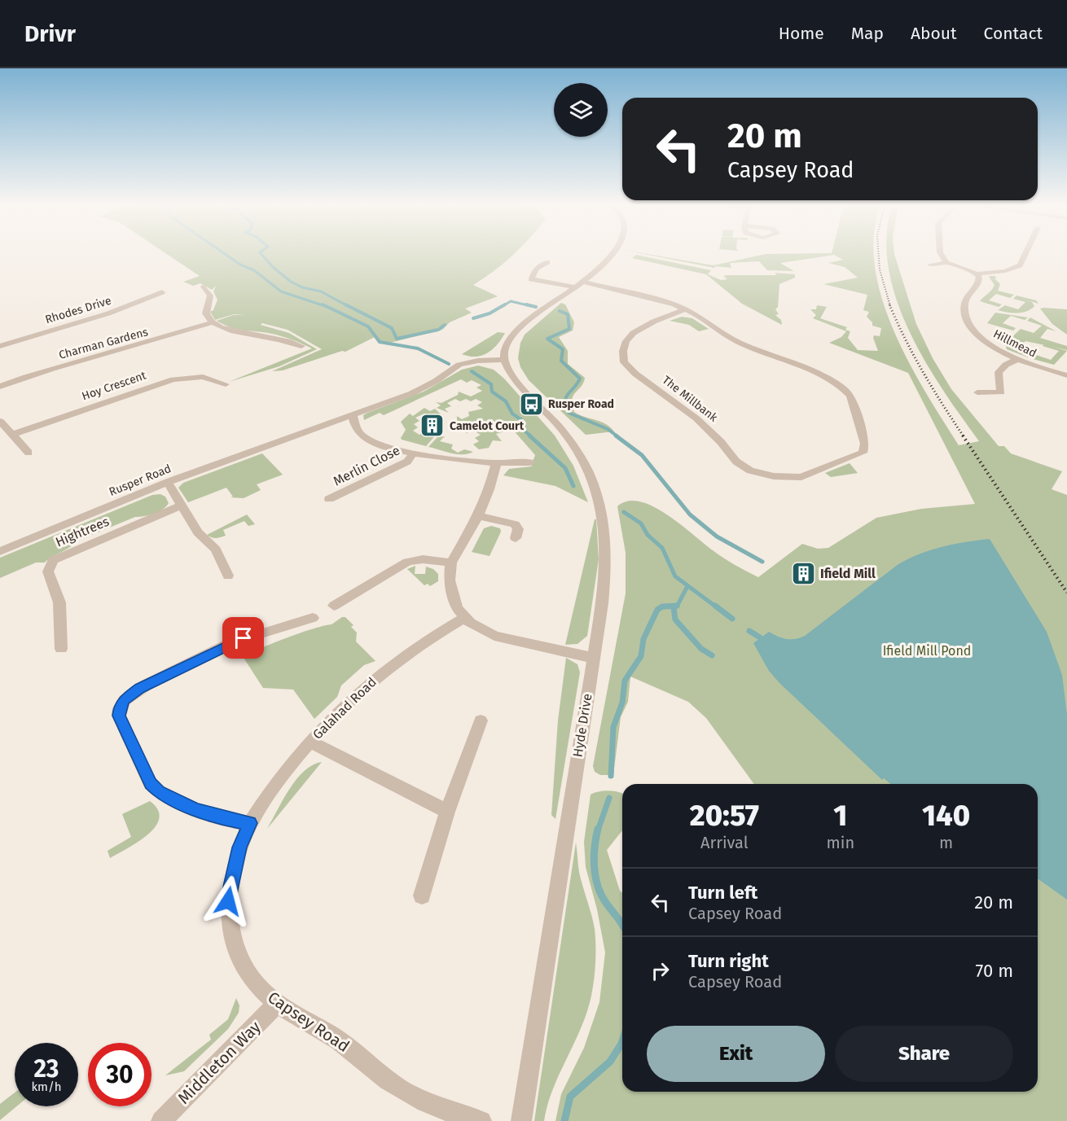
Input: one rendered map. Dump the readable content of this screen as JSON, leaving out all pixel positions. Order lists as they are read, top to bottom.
{
  "streets": {
    "street": [
      "Rhodes Drive",
      "Charman Gardens",
      "Hillmead",
      "Hoy Crescent",
      "The Millbank",
      "Merlin Close",
      "Rusper Road",
      "Hightrees",
      "Galahad Road",
      "Hyde Drive",
      "Capsey Road",
      "Middleton Way"
    ]
  },
  "crossings": [
    ["Rusper Road", "Hyde Drive"],
    ["Galahad Road", "Capsey Road"],
    ["Capsey Road", "Middleton Way"]
  ],
  "parks": ["Ifield Mill Pond"],
  "places": {
    "bus stop": ["Rusper Road"],
    "building": ["Camelot Court", "Ifield Mill"]
  },
  "page": {
    "header": "Drivr",
    "nav": [
      "Home",
      "Map",
      "About",
      "Contact"
    ],
    "turn": ["20 m", "Capsey Road"],
    "eta": [
      "20:57",
      "Arrival",
      "1",
      "min",
      "140",
      "m"
    ],
    "list": [
      {
        "name": "Turn left",
        "note": "Capsey Road",
        "value": "20 m"
      },
      {
        "name": "Turn right",
        "note": "Capsey Road",
        "value": "70 m"
      }
    ],
    "buttons": ["Exit", "Share"],
    "speed": "23 km/h",
    "limit": "30"
  }
}
